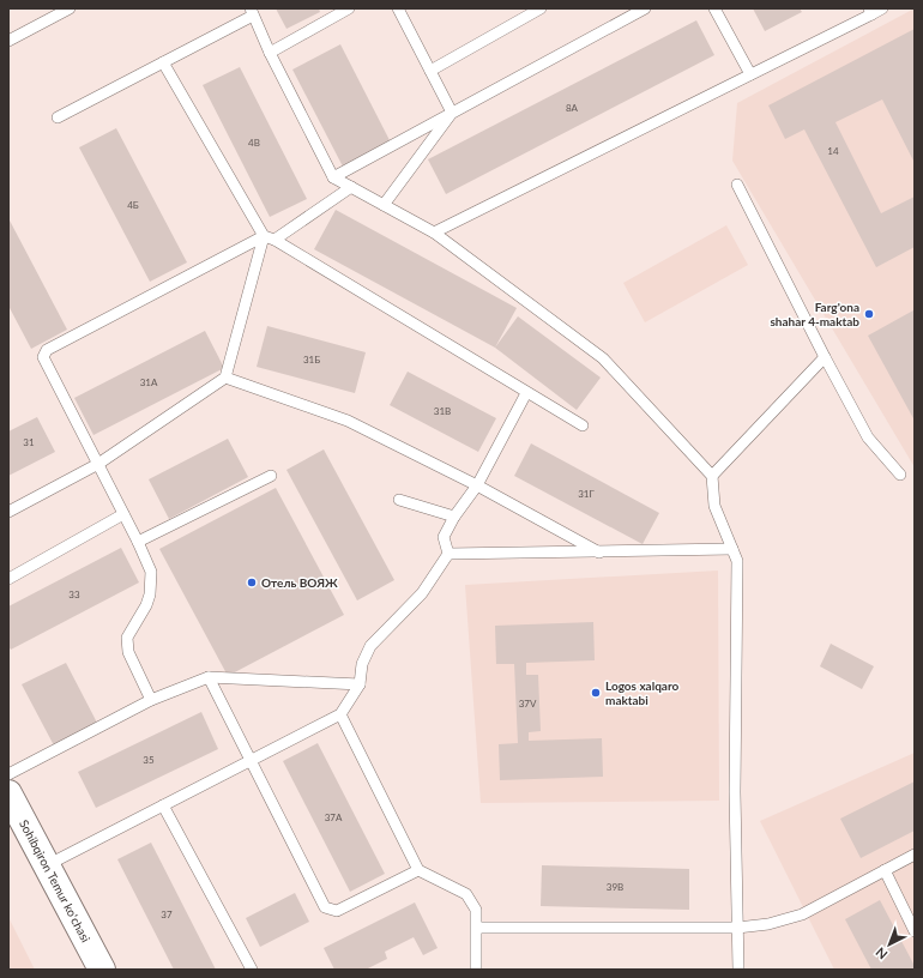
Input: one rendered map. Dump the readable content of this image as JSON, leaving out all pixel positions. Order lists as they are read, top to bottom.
{
  "streets": {
    "main road": ["Sohibqiron Temur koʻchasi"]
  },
  "places": ["Farg'ona shahar 4-maktab", "Отель ВОЯЖ", "Logos xalqaro maktabi"],
  "house_numbers": [
    "8А",
    "4В",
    "14",
    "4Б",
    "31Б",
    "31А",
    "31В",
    "31",
    "31Г",
    "33",
    "37V",
    "35",
    "37А",
    "39В",
    "37"
  ],
  "north": "bottom left"
}
